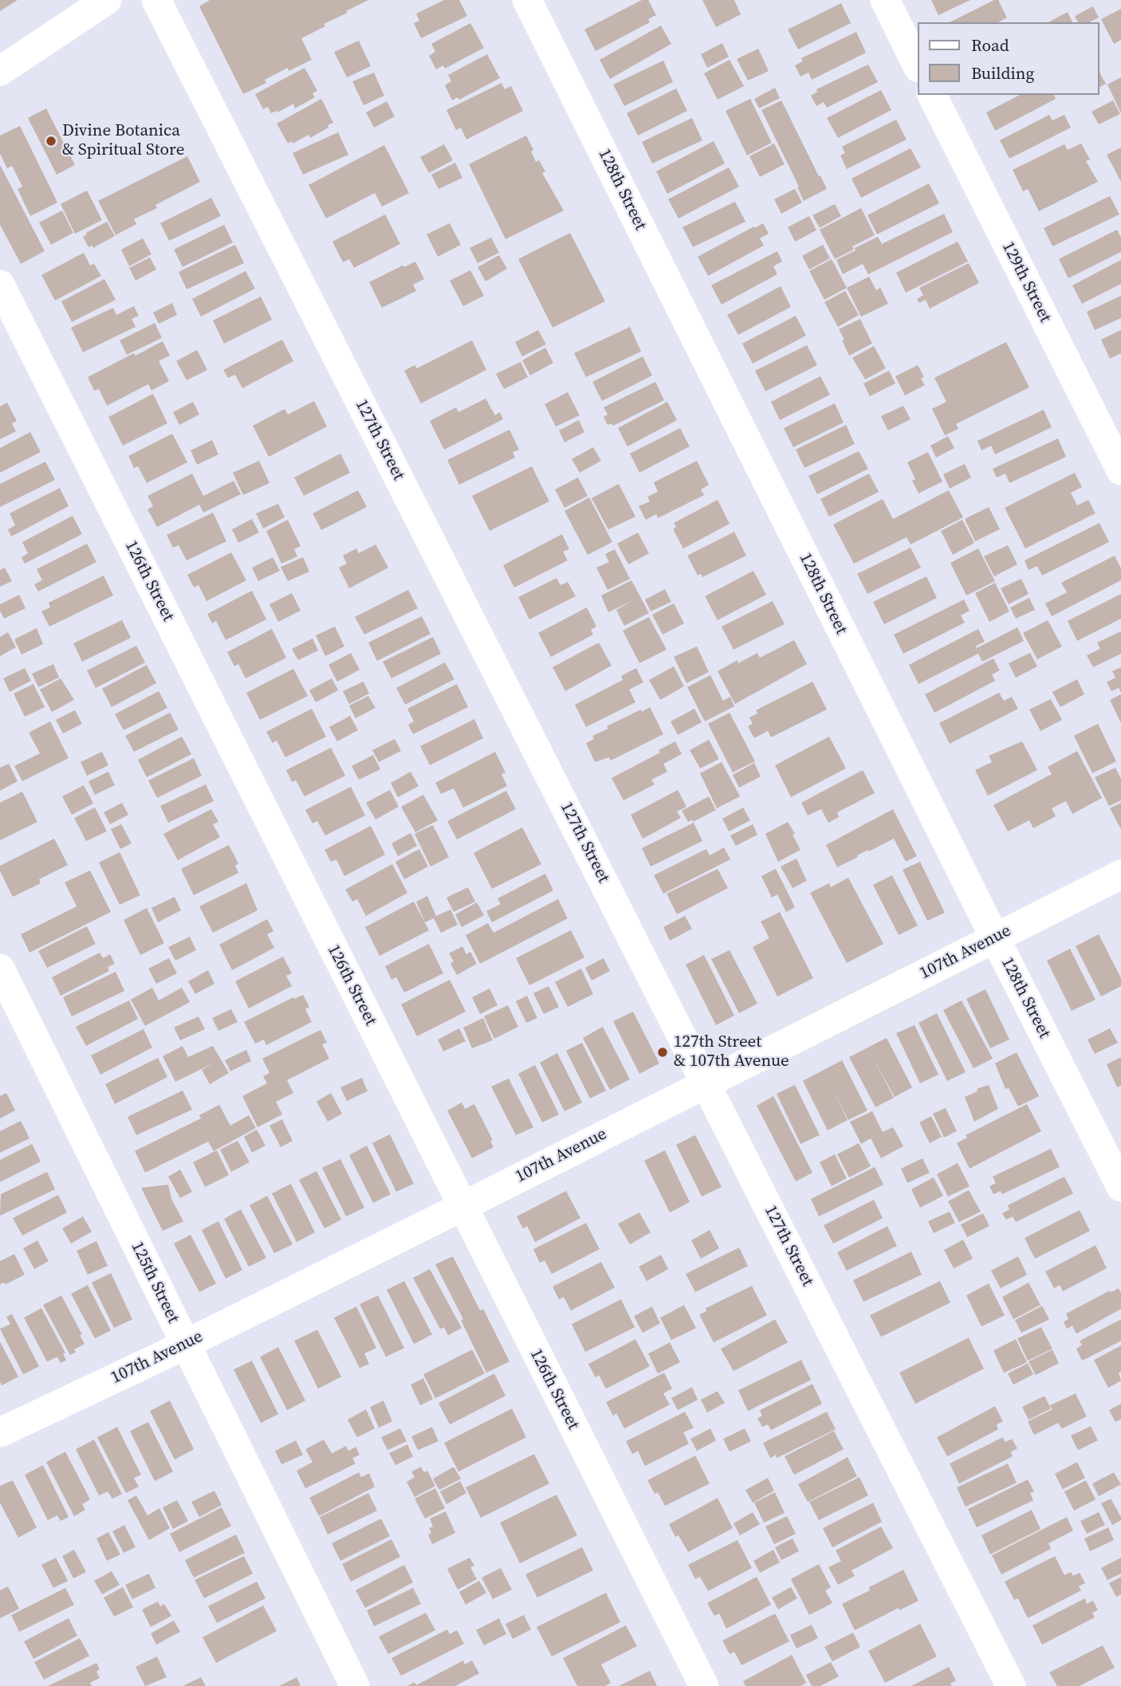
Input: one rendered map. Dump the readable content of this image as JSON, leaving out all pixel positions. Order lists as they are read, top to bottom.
{
  "streets": {
    "street": [
      "128th Street",
      "129th Street",
      "127th Street",
      "126th Street",
      "107th Avenue",
      "125th Street"
    ]
  },
  "crossings": [
    ["128th Street", "107th Avenue"],
    ["127th Street", "107th Avenue"],
    ["126th Street", "107th Avenue"],
    ["107th Avenue", "125th Street"]
  ],
  "places": ["Divine Botanica & Spiritual Store", "127th Street & 107th Avenue"],
  "legend": ["Road", "Building"]
}
